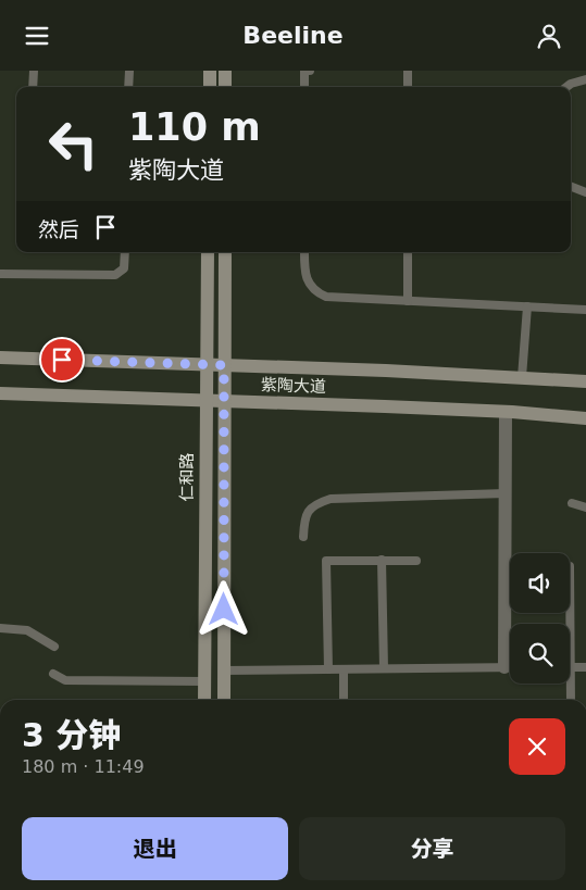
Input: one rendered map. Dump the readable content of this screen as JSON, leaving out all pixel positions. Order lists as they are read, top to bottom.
{
  "streets": {
    "main road": ["紫陶大道", "仁和路"]
  },
  "crossings": [
    ["紫陶大道", "仁和路"]
  ],
  "page": {
    "header": "Beeline",
    "turn": ["110 m", "紫陶大道"],
    "then": "然后",
    "heading": ["3 分钟", "180 m · 11:49"],
    "buttons": ["退出", "分享"]
  }
}
